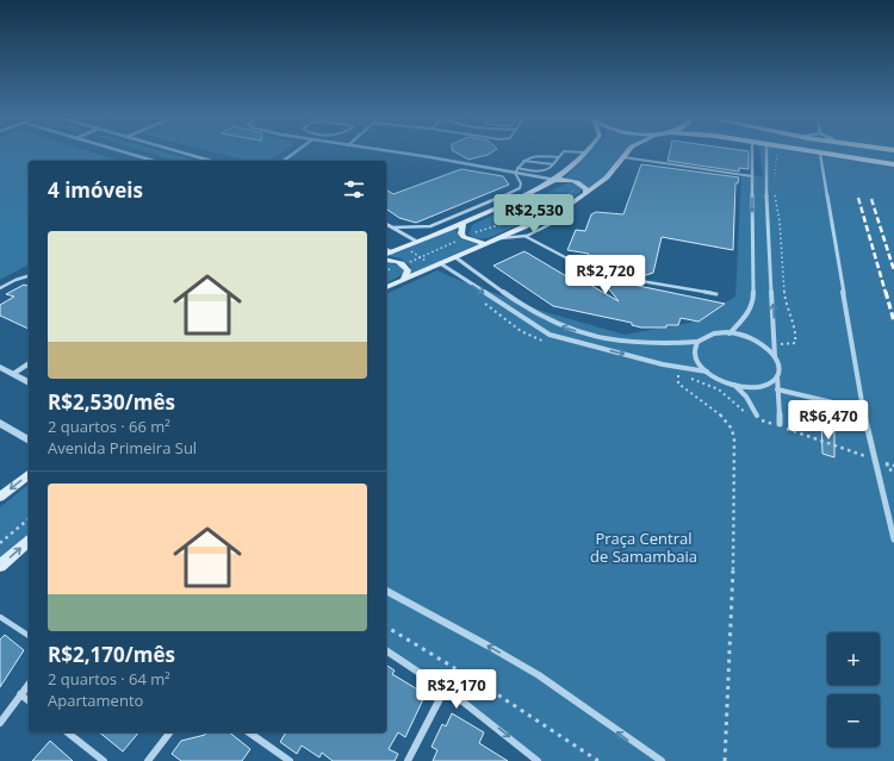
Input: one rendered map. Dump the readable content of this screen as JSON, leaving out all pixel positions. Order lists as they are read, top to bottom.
{
  "parks": ["Praça Central de Samambaia"],
  "page": {
    "heading": "4 imóveis",
    "price": [
      "R$2,530",
      "R$2,720",
      "R$6,470",
      "R$2,170"
    ],
    "list": [
      {
        "name": "R$2,530/mês",
        "note": "2 quartos · 66 m² · Avenida Primeira Sul"
      },
      {
        "name": "R$2,170/mês",
        "note": "2 quartos · 64 m² · Apartamento"
      }
    ],
    "map_buttons": ["+", "−"]
  }
}
